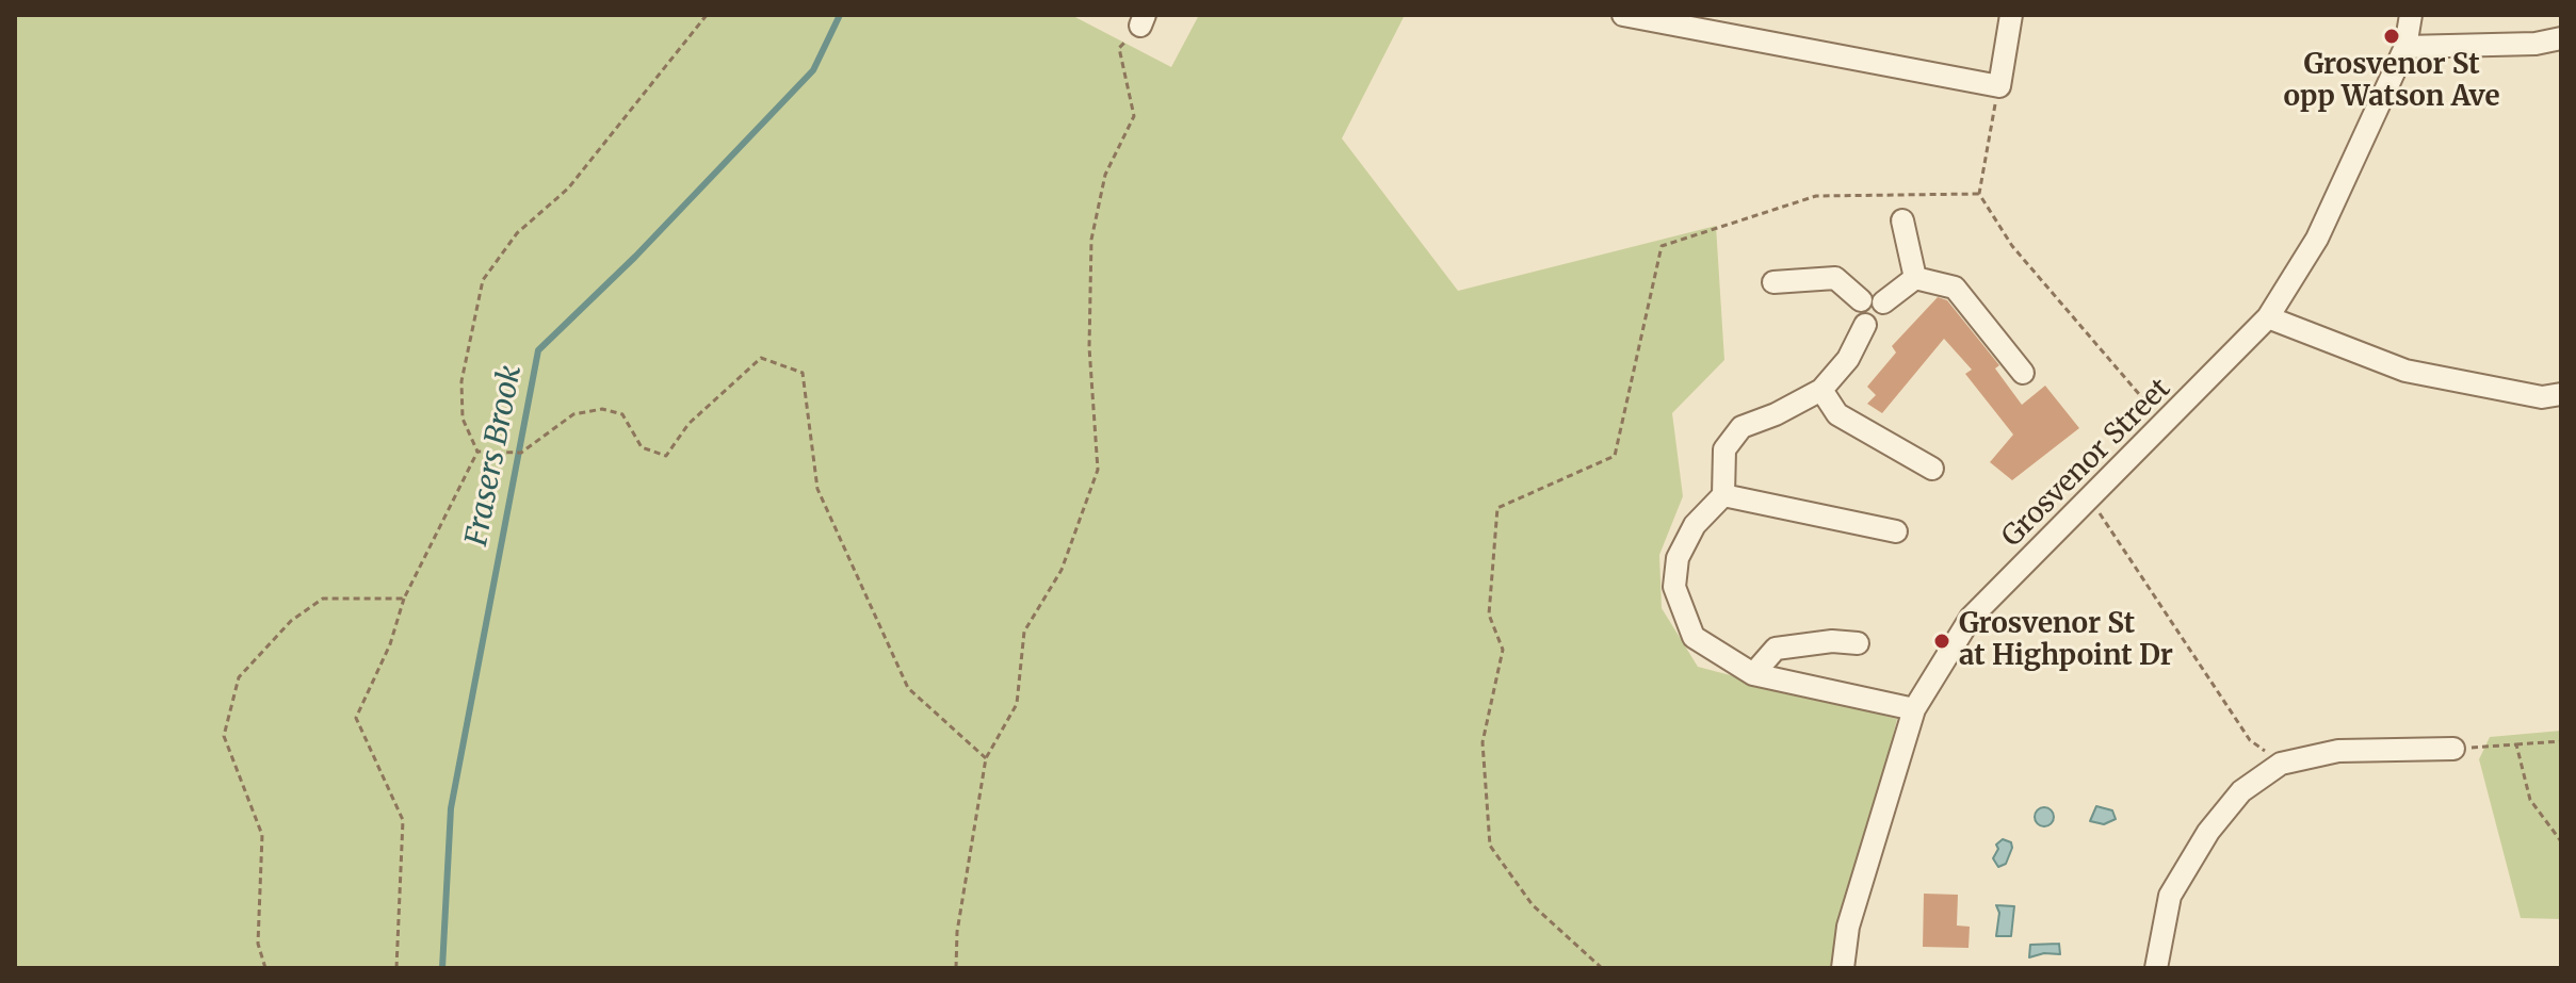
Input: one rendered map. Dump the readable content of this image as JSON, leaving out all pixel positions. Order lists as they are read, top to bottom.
{
  "streets": {
    "street": ["Grosvenor Street"]
  },
  "water": ["Frasers Brook"],
  "places": ["Grosvenor St opp Watson Ave", "Grosvenor St at Highpoint Dr"]
}
